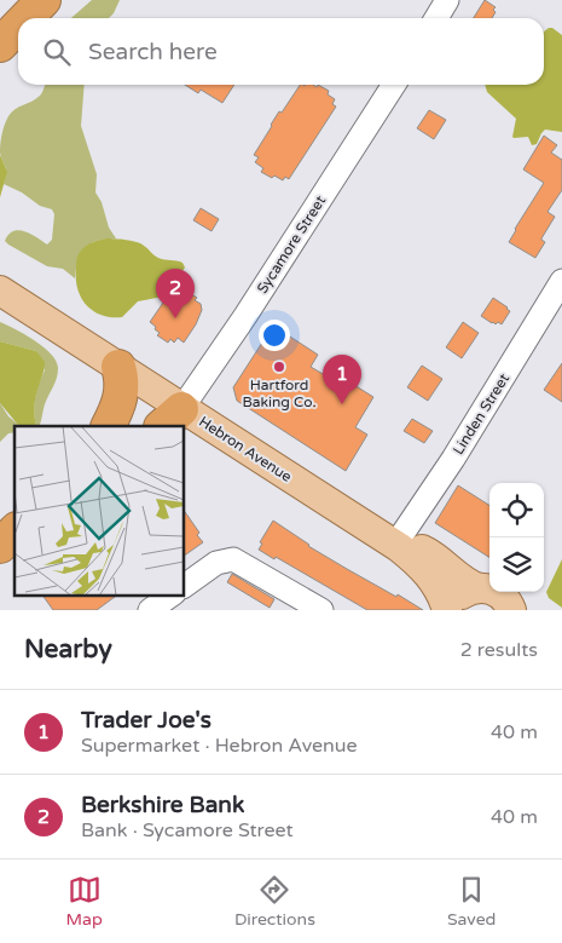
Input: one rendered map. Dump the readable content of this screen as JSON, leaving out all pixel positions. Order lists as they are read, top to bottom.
{
  "streets": {
    "main road": ["Hebron Avenue"],
    "street": ["Sycamore Street", "Linden Street"]
  },
  "crossings": [
    ["Sycamore Street", "Hebron Avenue"],
    ["Linden Street", "Hebron Avenue"]
  ],
  "places": ["Hartford Baking Co."],
  "page": {
    "search": "Search here",
    "pins": ["2", "1"],
    "heading": ["Nearby", "2 results"],
    "list": [
      {
        "mark": "1",
        "name": "Trader Joe's",
        "note": "Supermarket · Hebron Avenue",
        "value": "40 m"
      },
      {
        "mark": "2",
        "name": "Berkshire Bank",
        "note": "Bank · Sycamore Street",
        "value": "40 m"
      }
    ],
    "nav": ["Map", "Directions", "Saved"]
  }
}
